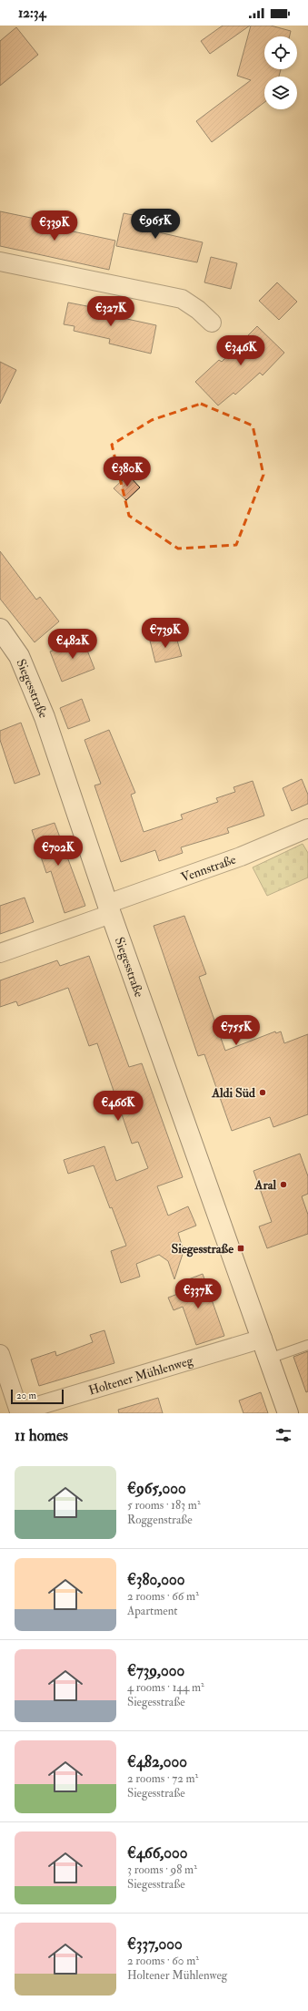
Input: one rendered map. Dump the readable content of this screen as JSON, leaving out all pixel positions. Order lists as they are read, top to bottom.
{
  "streets": {
    "main road": ["Siegesstraße"],
    "street": ["Vennstraße", "Holtener Mühlenweg"]
  },
  "crossings": [
    ["Siegesstraße", "Vennstraße"],
    ["Siegesstraße", "Holtener Mühlenweg"]
  ],
  "places": {
    "other": ["Aldi Süd", "Aral"],
    "transit": ["Siegesstraße"]
  },
  "scale_bar": "20 m",
  "page": {
    "status": "12:34",
    "price": [
      "€965K",
      "€339K",
      "€327K",
      "€346K",
      "€380K",
      "€739K",
      "€482K",
      "€702K",
      "€755K",
      "€466K",
      "€337K"
    ],
    "scale": "20 m",
    "heading": "11 homes",
    "list": [
      {
        "name": "€965,000",
        "note": "5 rooms · 183 m² · Roggenstraße"
      },
      {
        "name": "€380,000",
        "note": "2 rooms · 66 m² · Apartment"
      },
      {
        "name": "€739,000",
        "note": "4 rooms · 144 m² · Siegesstraße"
      },
      {
        "name": "€482,000",
        "note": "2 rooms · 72 m² · Siegesstraße"
      },
      {
        "name": "€466,000",
        "note": "3 rooms · 98 m² · Siegesstraße"
      },
      {
        "name": "€337,000",
        "note": "2 rooms · 60 m² · Holtener Mühlenweg"
      }
    ]
  }
}
